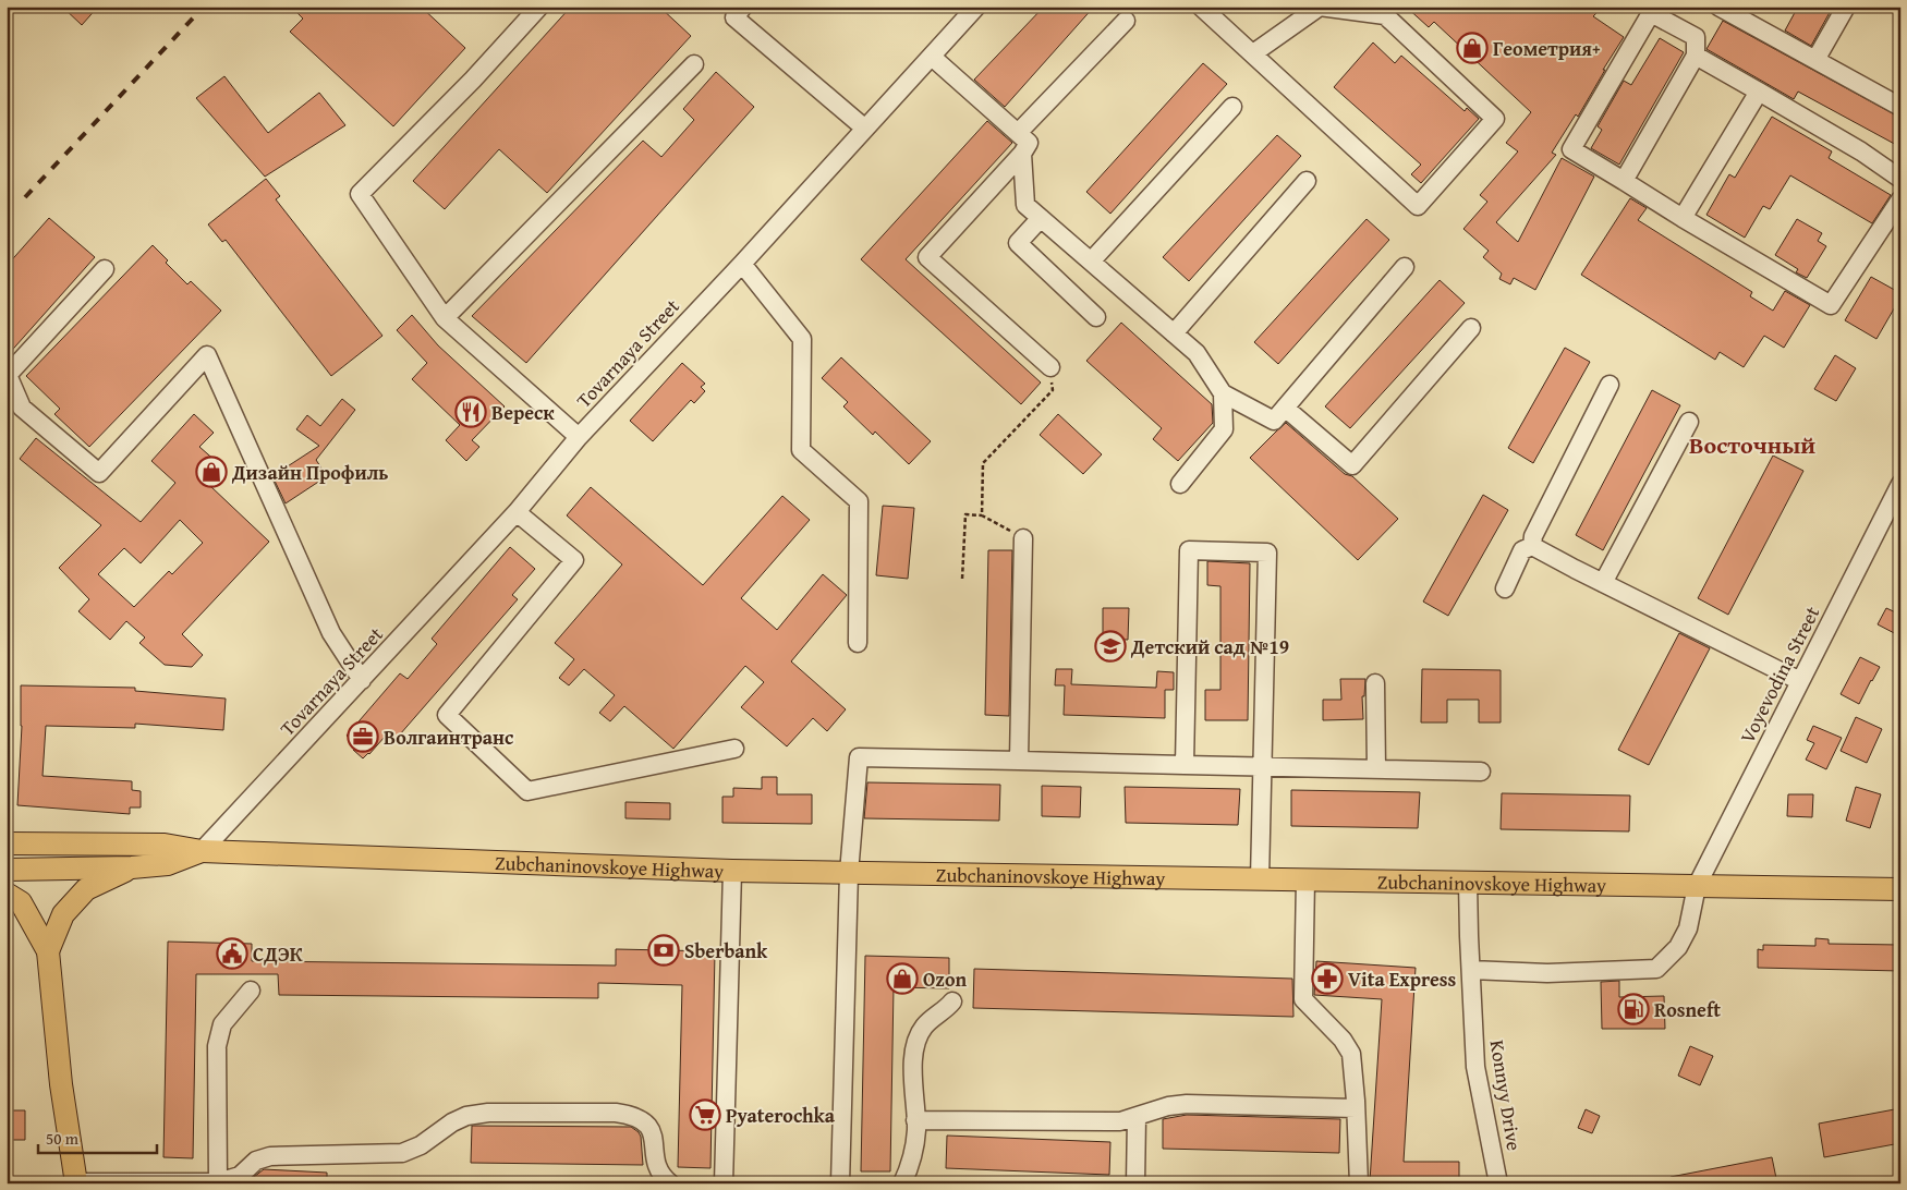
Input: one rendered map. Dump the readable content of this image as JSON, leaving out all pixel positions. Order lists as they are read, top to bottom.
{
  "streets": {
    "main road": ["Zubchaninovskoye Highway"],
    "street": ["Tovarnaya Street", "Voyevodina Street", "Konnyy Drive"]
  },
  "crossings": [
    ["Tovarnaya Street", "Zubchaninovskoye Highway"],
    ["Voyevodina Street", "Zubchaninovskoye Highway"],
    ["Voyevodina Street", "Konnyy Drive"],
    ["Zubchaninovskoye Highway", "Konnyy Drive"]
  ],
  "districts": ["Восточный"],
  "places": {
    "shop": ["Геометрия+", "Дизайн Профиль", "Ozon"],
    "restaurant": ["Вереск"],
    "school or university": ["Детский сад №19"],
    "office": ["Волгаинтранс"],
    "bank": ["Sberbank"],
    "public building": ["СДЭК"],
    "pharmacy": ["Vita Express"],
    "fuel station": ["Rosneft"],
    "supermarket": ["Pyaterochka"]
  },
  "scale_bar": "50 m"
}
